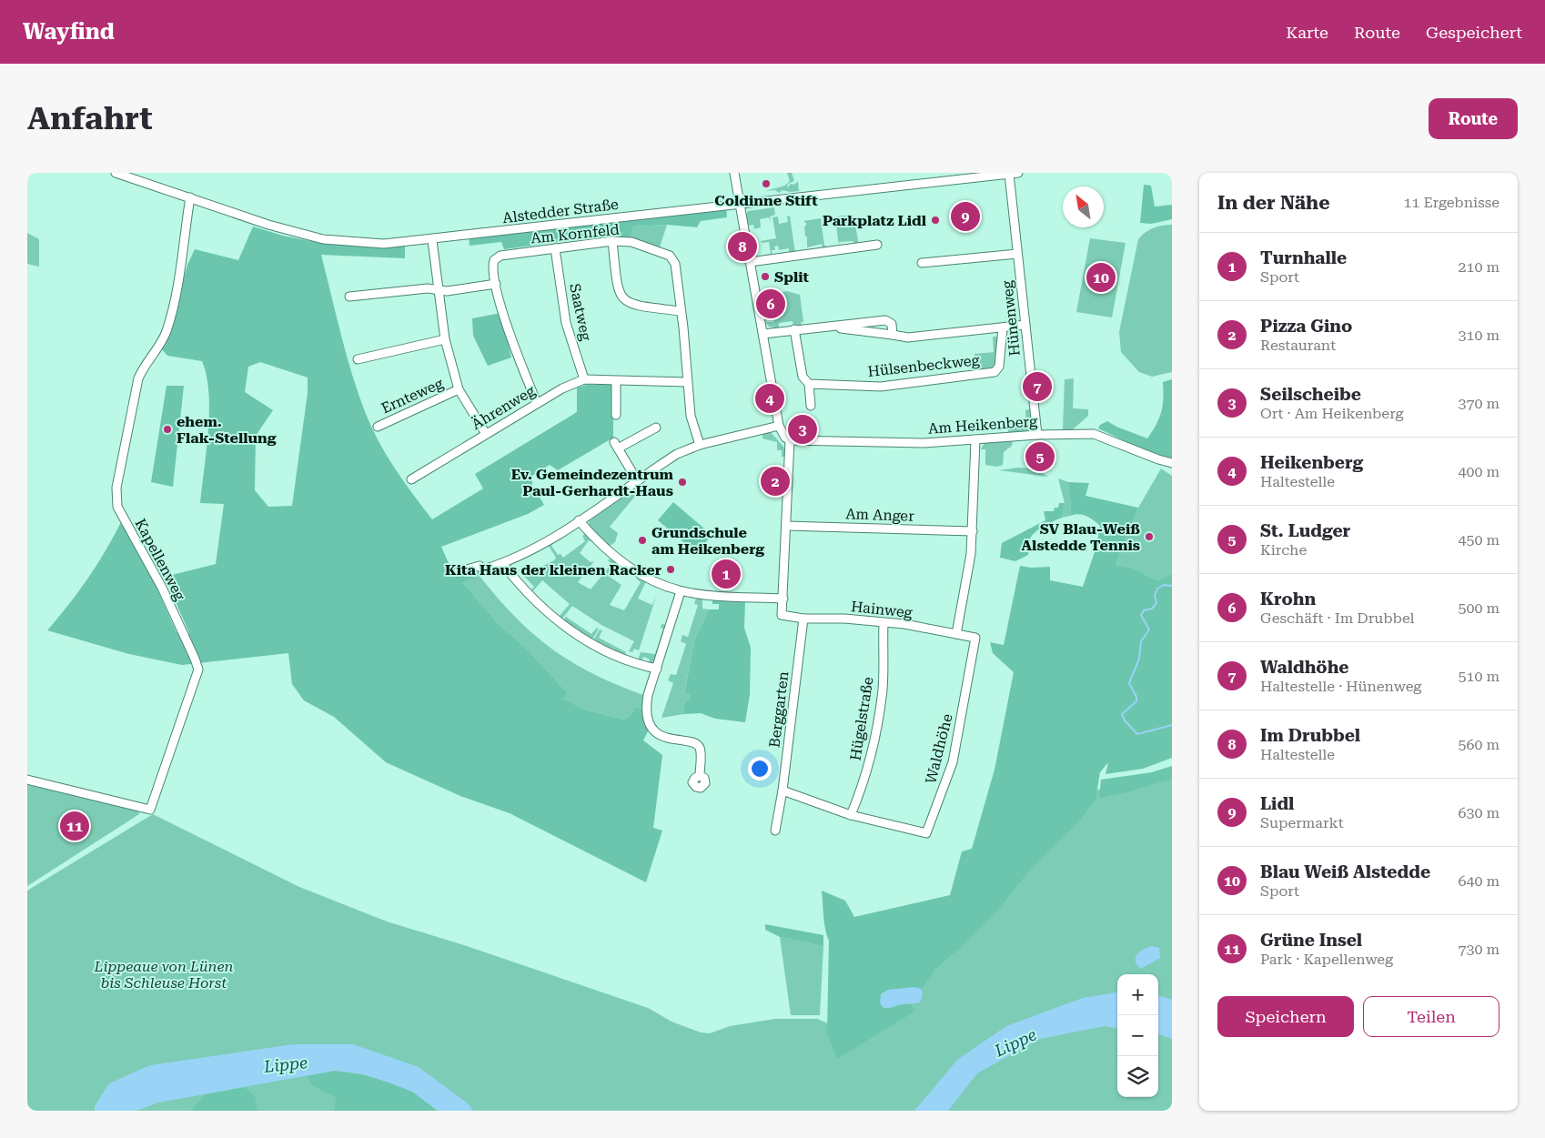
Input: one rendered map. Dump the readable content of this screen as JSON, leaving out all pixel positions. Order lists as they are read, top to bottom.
{
  "streets": {
    "street": [
      "Alstedder Straße",
      "Am Kornfeld",
      "Saatweg",
      "Hünenweg",
      "Hülsenbeckweg",
      "Ernteweg",
      "Ährenweg",
      "Am Heikenberg",
      "Am Anger",
      "Kapellenweg",
      "Hainweg",
      "Berggarten",
      "Hügelstraße",
      "Waldhöhe"
    ]
  },
  "crossings": [
    ["Alstedder Straße", "Hünenweg"],
    ["Alstedder Straße", "Ernteweg"],
    ["Alstedder Straße", "Kapellenweg"],
    ["Am Kornfeld", "Saatweg"],
    ["Am Kornfeld", "Ährenweg"],
    ["Saatweg", "Ährenweg"],
    ["Hünenweg", "Am Heikenberg"],
    ["Ernteweg", "Ährenweg"],
    ["Hainweg", "Berggarten"],
    ["Hainweg", "Hügelstraße"],
    ["Hainweg", "Waldhöhe"],
    ["Hügelstraße", "Waldhöhe"]
  ],
  "water": ["Lippe"],
  "parks": ["Lippeaue von Lünen bis Schleuse Horst"],
  "places": [
    "Coldinne Stift",
    "Parkplatz Lidl",
    "Split",
    "ehem. Flak-Stellung",
    "Ev. Gemeindezentrum Paul-Gerhardt-Haus",
    "SV Blau-Weiß Alstedde Tennis",
    "Grundschule am Heikenberg",
    "Kita Haus der kleinen Racker"
  ],
  "north": "top left",
  "page": {
    "header": "Wayfind",
    "nav": ["Karte", "Route", "Gespeichert"],
    "buttons": [
      "Route",
      ["Speichern", "Teilen"]
    ],
    "title": "Anfahrt",
    "heading": ["In der Nähe", "11 Ergebnisse"],
    "pins": [
      "9",
      "8",
      "10",
      "6",
      "7",
      "4",
      "3",
      "5",
      "2",
      "1",
      "11"
    ],
    "list": [
      {
        "mark": "1",
        "name": "Turnhalle",
        "note": "Sport",
        "value": "210 m"
      },
      {
        "mark": "2",
        "name": "Pizza Gino",
        "note": "Restaurant",
        "value": "310 m"
      },
      {
        "mark": "3",
        "name": "Seilscheibe",
        "note": "Ort · Am Heikenberg",
        "value": "370 m"
      },
      {
        "mark": "4",
        "name": "Heikenberg",
        "note": "Haltestelle",
        "value": "400 m"
      },
      {
        "mark": "5",
        "name": "St. Ludger",
        "note": "Kirche",
        "value": "450 m"
      },
      {
        "mark": "6",
        "name": "Krohn",
        "note": "Geschäft · Im Drubbel",
        "value": "500 m"
      },
      {
        "mark": "7",
        "name": "Waldhöhe",
        "note": "Haltestelle · Hünenweg",
        "value": "510 m"
      },
      {
        "mark": "8",
        "name": "Im Drubbel",
        "note": "Haltestelle",
        "value": "560 m"
      },
      {
        "mark": "9",
        "name": "Lidl",
        "note": "Supermarkt",
        "value": "630 m"
      },
      {
        "mark": "10",
        "name": "Blau Weiß Alstedde",
        "note": "Sport",
        "value": "640 m"
      },
      {
        "mark": "11",
        "name": "Grüne Insel",
        "note": "Park · Kapellenweg",
        "value": "730 m"
      }
    ],
    "map_buttons": ["+", "−"]
  }
}
